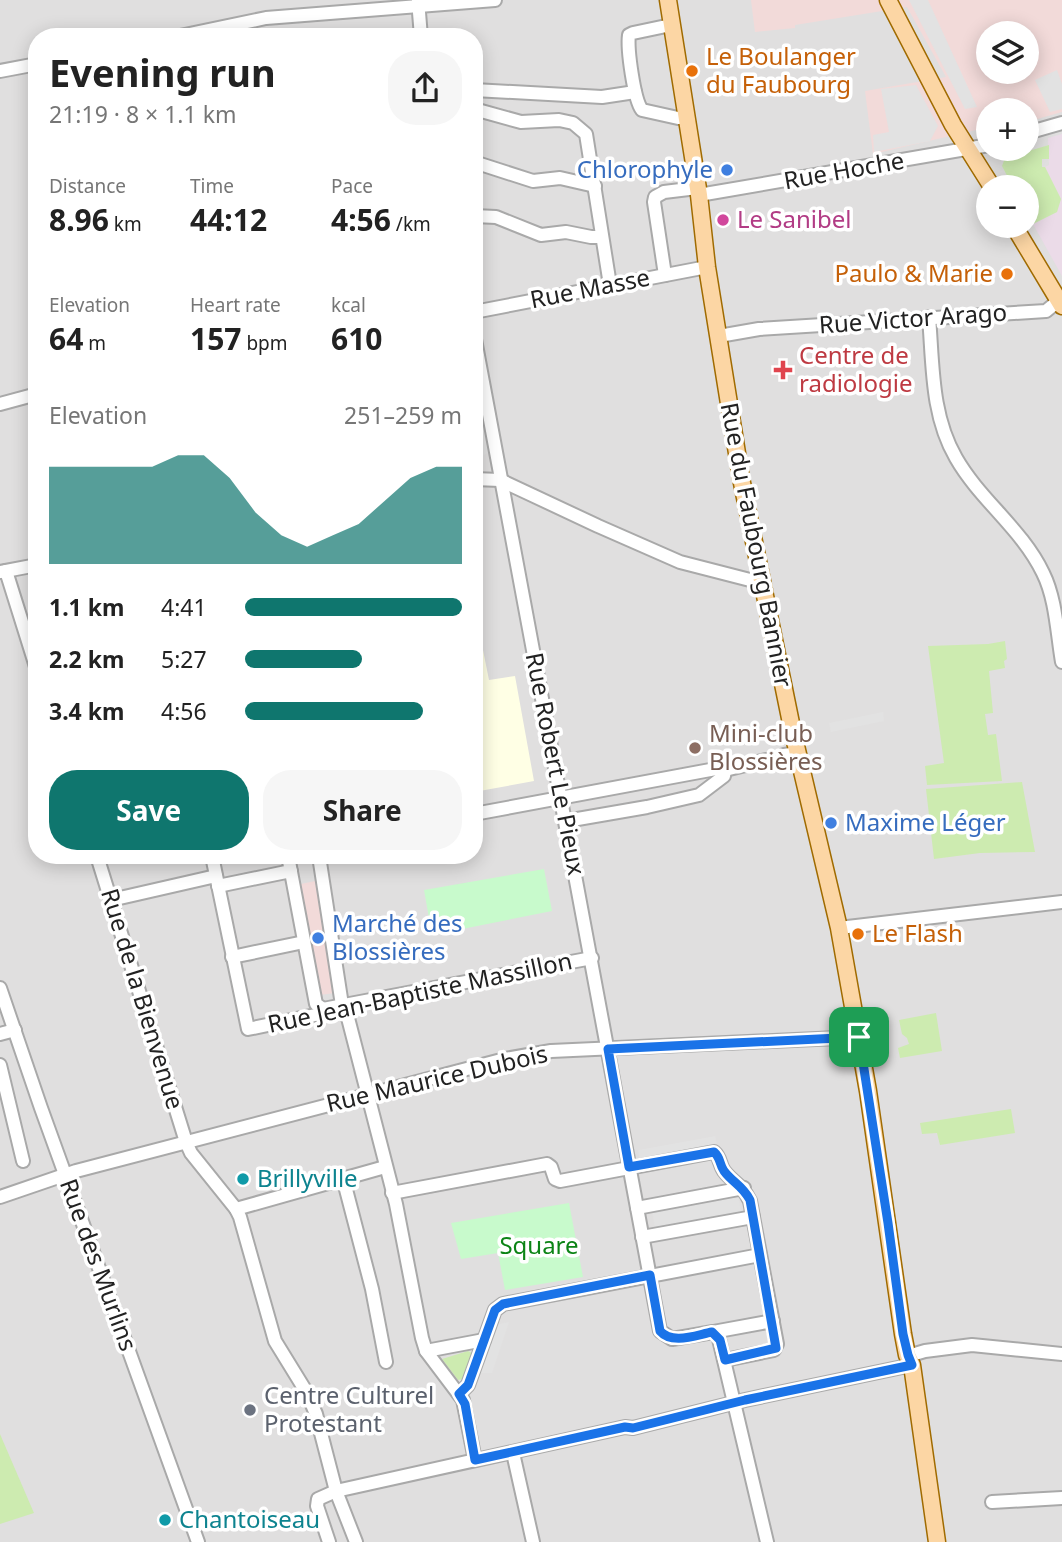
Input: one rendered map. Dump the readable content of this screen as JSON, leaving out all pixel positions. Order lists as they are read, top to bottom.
{
  "streets": {
    "main road": ["Rue du Faubourg Bannier"],
    "street": [
      "Rue Hoche",
      "Rue Masse",
      "Rue Victor Arago",
      "Rue Robert Le Pieux",
      "Rue Jean-Baptiste Massillon",
      "Rue de la Bienvenue",
      "Rue Maurice Dubois",
      "Rue des Murlins"
    ]
  },
  "crossings": [
    ["Rue Hoche", "Rue Masse"],
    ["Rue Hoche", "Rue du Faubourg Bannier"],
    ["Rue Masse", "Rue du Faubourg Bannier"],
    ["Rue Victor Arago", "Rue du Faubourg Bannier"],
    ["Rue du Faubourg Bannier", "Rue Maurice Dubois"],
    ["Rue Robert Le Pieux", "Rue Jean-Baptiste Massillon"],
    ["Rue Robert Le Pieux", "Rue Maurice Dubois"],
    ["Rue de la Bienvenue", "Rue Maurice Dubois"],
    ["Rue Maurice Dubois", "Rue des Murlins"]
  ],
  "parks": ["Square"],
  "places": {
    "other": [
      "Le Boulanger du Faubourg",
      "Chlorophyle",
      "Le Sanibel",
      "Paulo & Marie",
      "Mini-club Blossières",
      "Maxime Léger",
      "Le Flash",
      "Marché des Blossières",
      "Brillyville",
      "Centre Culturel Protestant",
      "Chantoiseau"
    ],
    "health": ["Centre de radiologie"]
  },
  "page": {
    "map_buttons": ["+", "−"],
    "heading": ["Evening run", "21:19 · 8 × 1.1 km"],
    "stats": [
      ["Distance", "8.96 km"],
      ["Time", "44:12"],
      ["Pace", "4:56 /km"],
      ["Elevation", "64 m"],
      ["Heart rate", "157 bpm"],
      ["kcal", "610"]
    ],
    "chart": ["Elevation", "251–259 m"],
    "list": [
      {
        "name": "1.1 km",
        "note": "4:41"
      },
      {
        "name": "2.2 km",
        "note": "5:27"
      },
      {
        "name": "3.4 km",
        "note": "4:56"
      }
    ],
    "buttons": ["Save", "Share"]
  }
}
